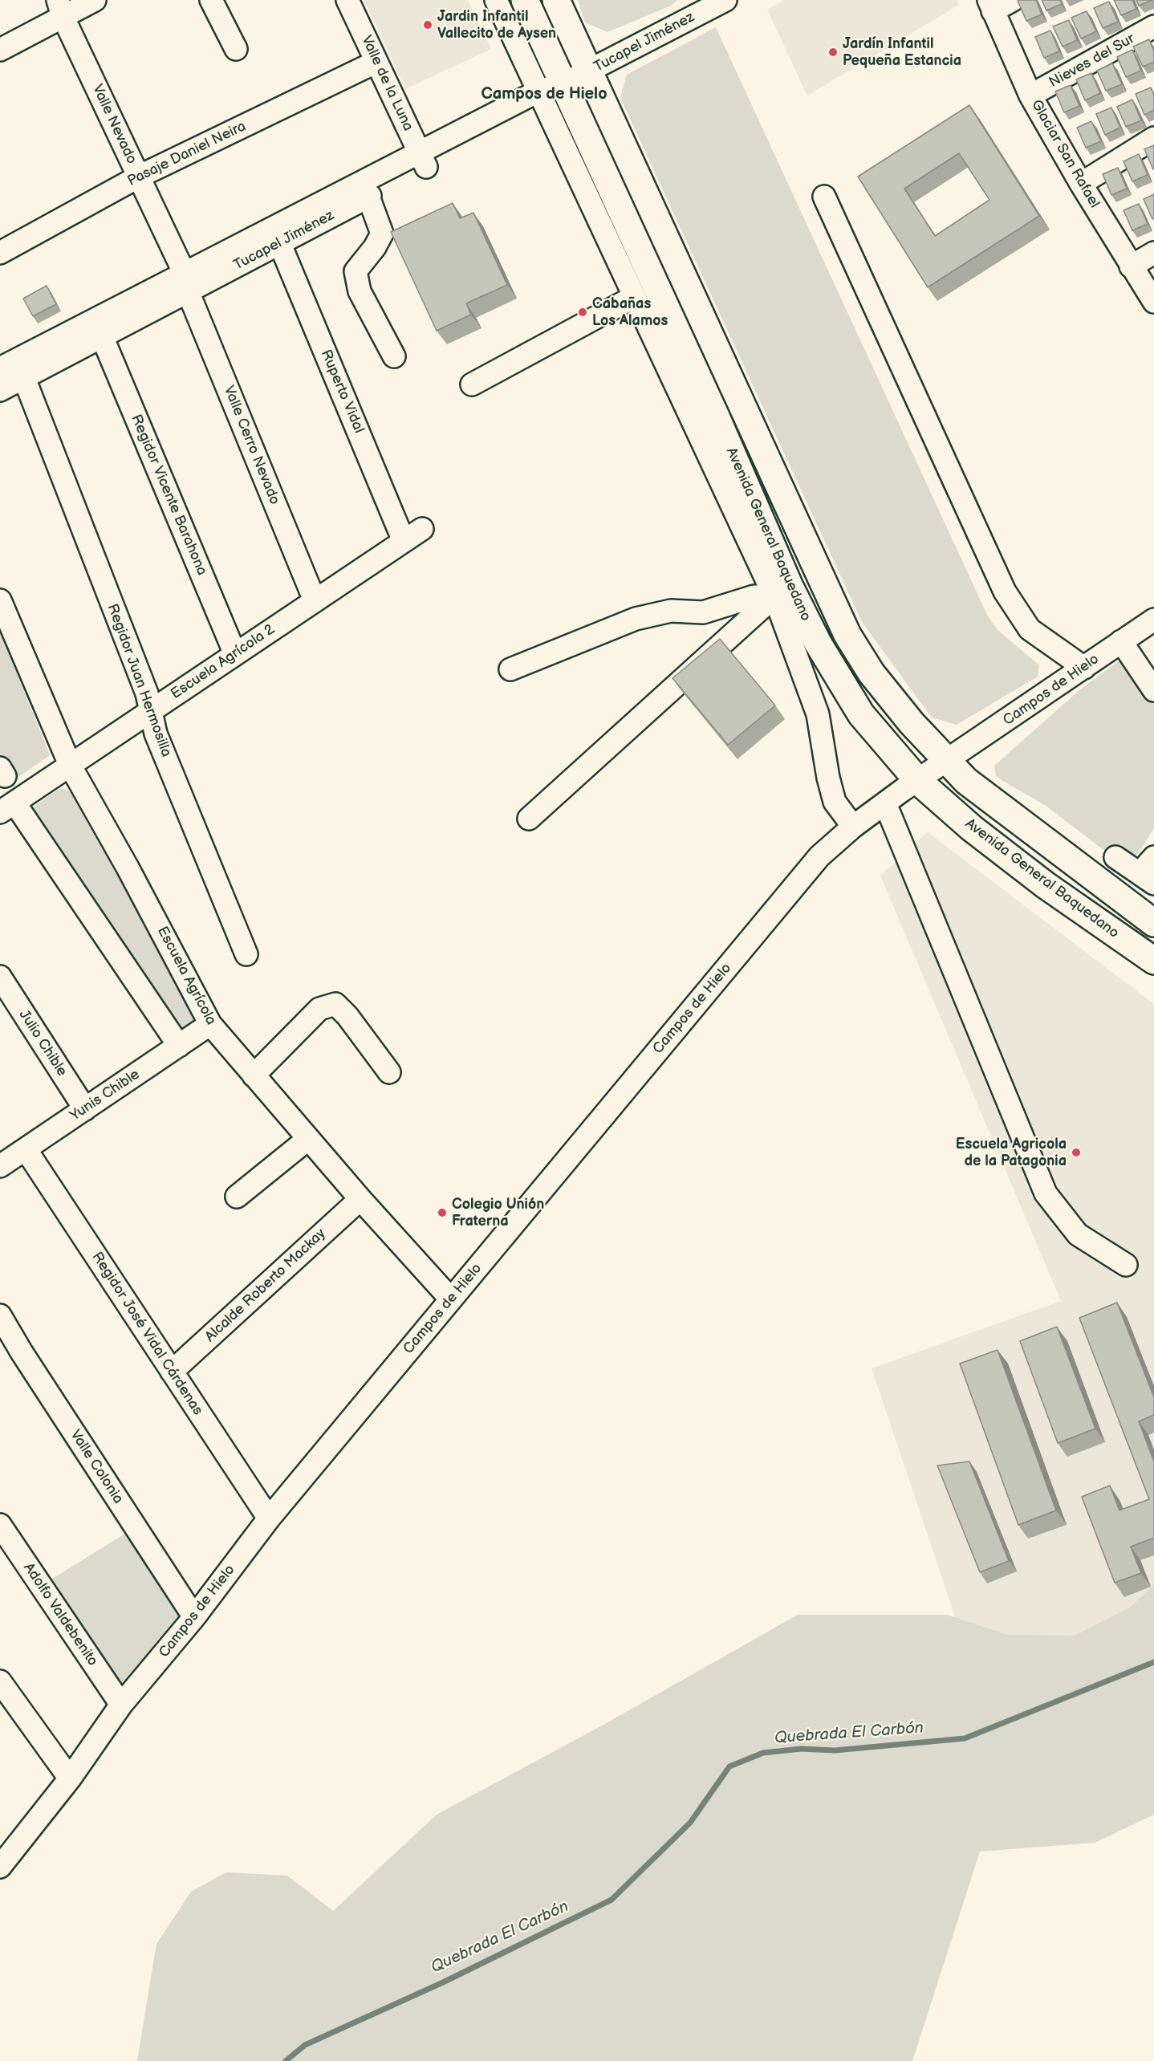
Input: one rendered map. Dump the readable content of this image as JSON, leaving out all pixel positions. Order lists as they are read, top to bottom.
{
  "streets": {
    "main road": ["Avenida General Baquedano"],
    "street": [
      "Tucapel Jiménez",
      "Nieves del Sur",
      "Valle de la Luna",
      "Valle Nevado",
      "Pasaje Daniel Neira",
      "Glaciar San Rafael",
      "Ruperto Vidal",
      "Valle Cerro Nevado",
      "Regidor Vicente Barahona",
      "Escuela Agrícola 2",
      "Regidor Juan Hermosilla",
      "Campos de Hielo",
      "Escuela Agrícola",
      "Julio Chible",
      "Yunis Chible",
      "Alcalde Roberto Mackay",
      "Regidor José Vidal Cárdenas",
      "Valle Colonia",
      "Adolfo Valdebenito"
    ]
  },
  "crossings": [
    ["Tucapel Jiménez", "Valle de la Luna"],
    ["Tucapel Jiménez", "Valle Nevado"],
    ["Tucapel Jiménez", "Ruperto Vidal"],
    ["Tucapel Jiménez", "Valle Cerro Nevado"],
    ["Tucapel Jiménez", "Regidor Vicente Barahona"],
    ["Tucapel Jiménez", "Avenida General Baquedano"],
    ["Tucapel Jiménez", "Regidor Juan Hermosilla"],
    ["Nieves del Sur", "Glaciar San Rafael"],
    ["Valle de la Luna", "Pasaje Daniel Neira"],
    ["Valle Nevado", "Pasaje Daniel Neira"],
    ["Valle Nevado", "Valle Cerro Nevado"],
    ["Ruperto Vidal", "Escuela Agrícola 2"],
    ["Valle Cerro Nevado", "Escuela Agrícola 2"],
    ["Regidor Vicente Barahona", "Escuela Agrícola 2"],
    ["Avenida General Baquedano", "Campos de Hielo"],
    ["Escuela Agrícola 2", "Regidor Juan Hermosilla"],
    ["Escuela Agrícola 2", "Escuela Agrícola"],
    ["Campos de Hielo", "Escuela Agrícola"],
    ["Campos de Hielo", "Regidor José Vidal Cárdenas"],
    ["Campos de Hielo", "Valle Colonia"],
    ["Campos de Hielo", "Adolfo Valdebenito"],
    ["Escuela Agrícola", "Yunis Chible"],
    ["Escuela Agrícola", "Alcalde Roberto Mackay"],
    ["Julio Chible", "Yunis Chible"],
    ["Yunis Chible", "Regidor José Vidal Cárdenas"],
    ["Alcalde Roberto Mackay", "Regidor José Vidal Cárdenas"]
  ],
  "districts": ["Campos de Hielo"],
  "water": ["Quebrada El Carbón"],
  "places": [
    "Jardin Infantil Vallecito de Aysen",
    "Jardín Infantil Pequeña Estancia",
    "Cabañas Los Alamos",
    "Escuela Agricola de la Patagonia",
    "Colegio Unión Fraterna"
  ]
}
